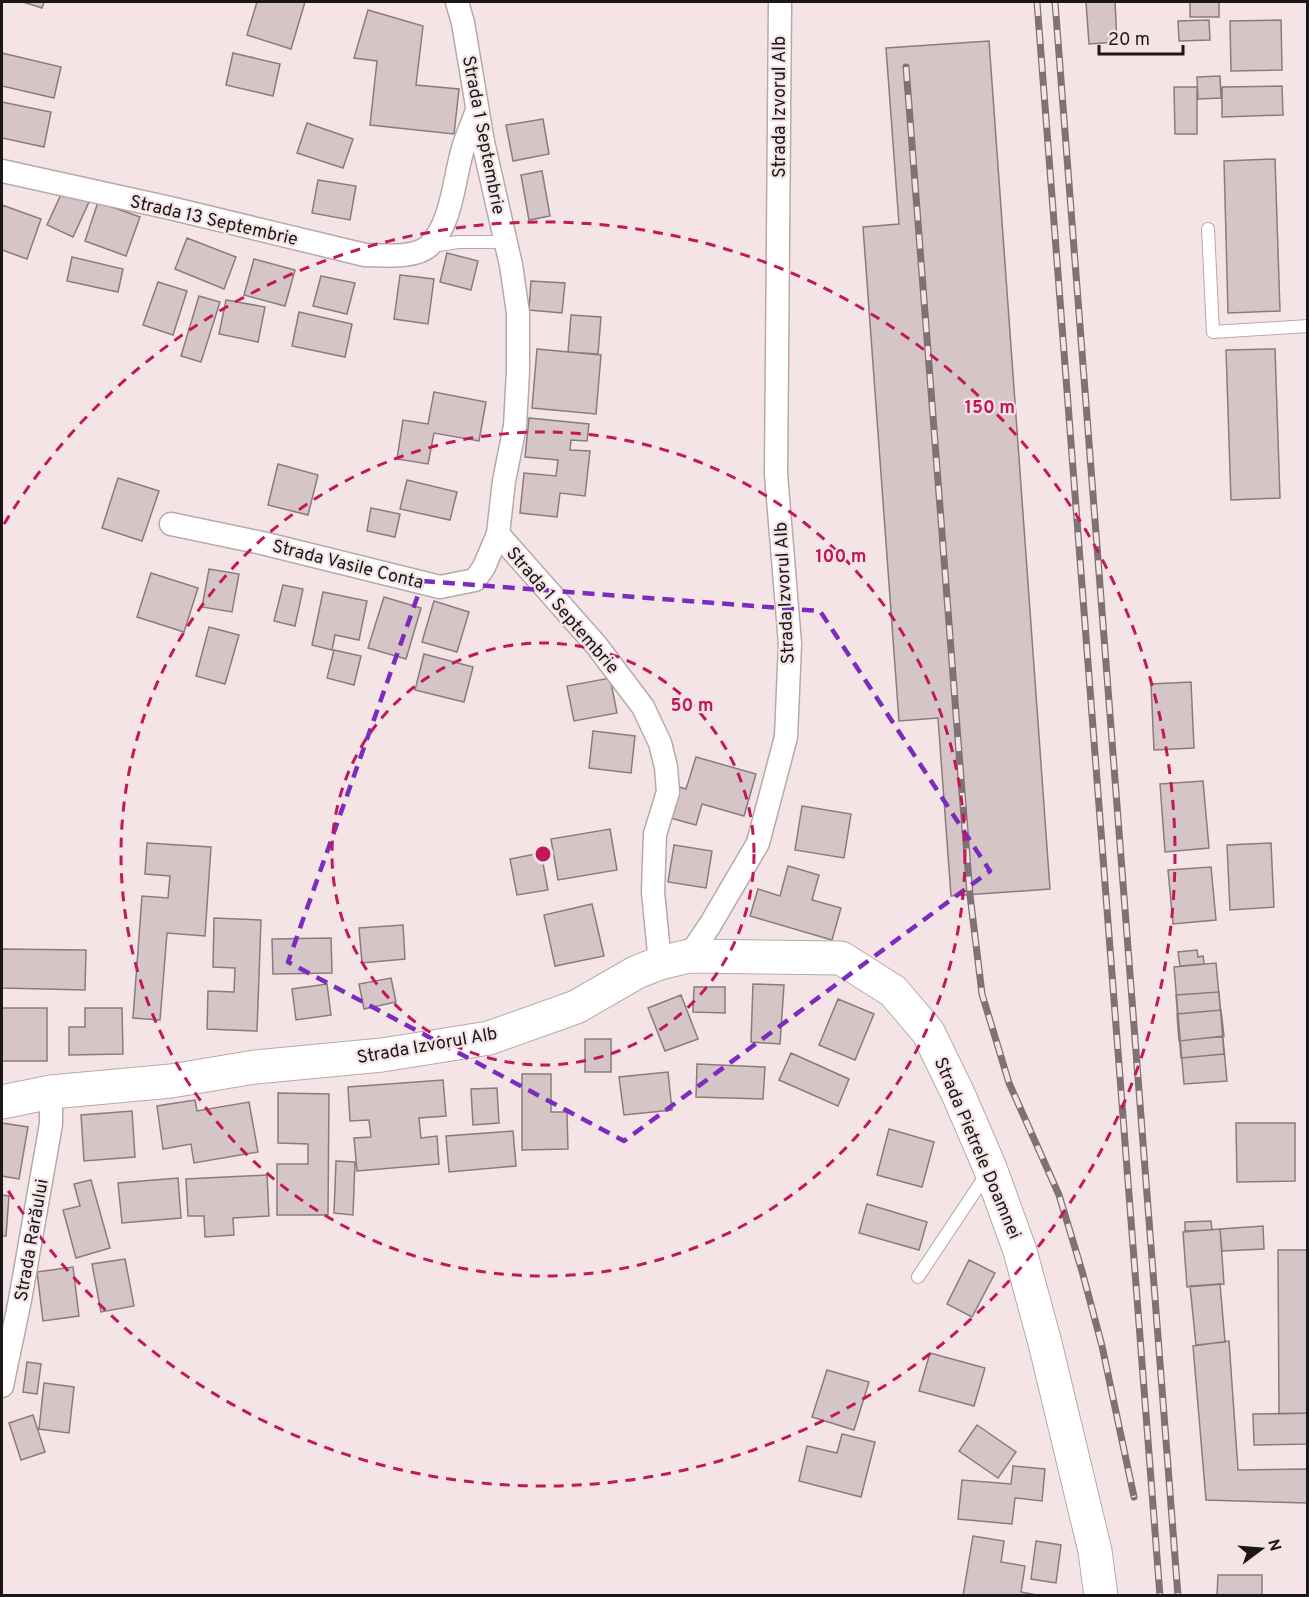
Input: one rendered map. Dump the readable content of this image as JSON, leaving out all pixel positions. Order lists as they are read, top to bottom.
{
  "streets": {
    "street": [
      "Strada Izvorul Alb",
      "Strada 1 Septembrie",
      "Strada 13 Septembrie",
      "Strada Vasile Conta",
      "Strada Pietrele Doamnei",
      "Strada Rarăului"
    ]
  },
  "crossings": [
    ["Strada Izvorul Alb", "Strada 1 Septembrie"],
    ["Strada Izvorul Alb", "Strada Pietrele Doamnei"],
    ["Strada Izvorul Alb", "Strada Rarăului"],
    ["Strada 1 Septembrie", "Strada 13 Septembrie"],
    ["Strada 1 Septembrie", "Strada Vasile Conta"],
    ["Strada 1 Septembrie", "Strada Pietrele Doamnei"]
  ],
  "scale_bar": "20 m",
  "north": "right",
  "rings": ["150 m", "100 m", "50 m"]
}
